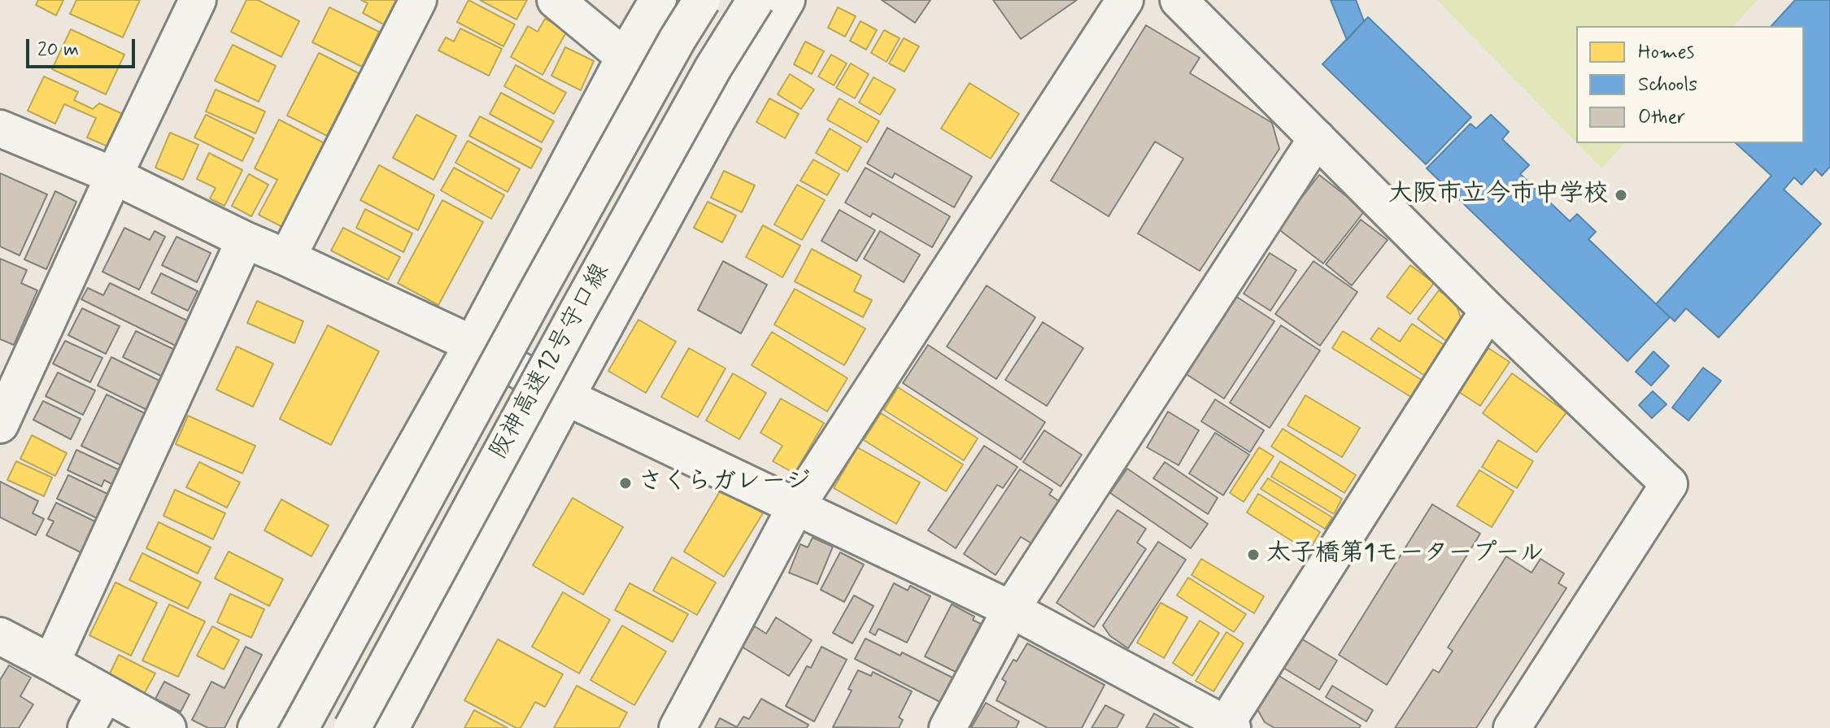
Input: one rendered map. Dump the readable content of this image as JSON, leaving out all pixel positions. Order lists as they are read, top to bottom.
{
  "streets": {
    "main road": ["阪神高速12号守口線"]
  },
  "places": ["大阪市立今市中学校", "さくらガレージ", "太子橋第1モータープール"],
  "legend": ["Homes", "Schools", "Other"],
  "scale_bar": "20 m"
}
